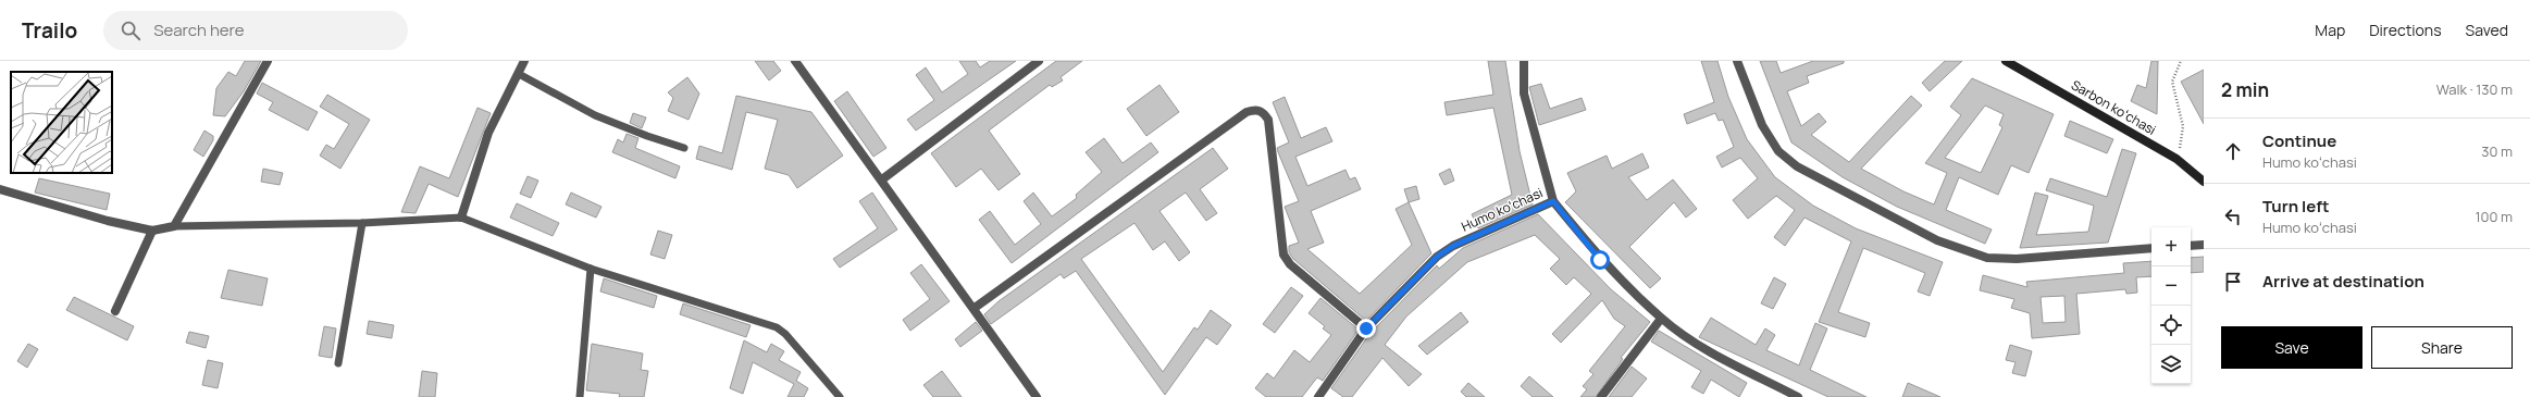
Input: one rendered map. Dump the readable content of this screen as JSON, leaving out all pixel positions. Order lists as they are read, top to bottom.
{
  "streets": {
    "street": ["Sarbon koʻchasi", "Humo koʻchasi"]
  },
  "page": {
    "header": "Trailo",
    "search": "Search here",
    "nav": ["Map", "Directions", "Saved"],
    "heading": ["2 min", "Walk · 130 m"],
    "list": [
      ["Continue", "Humo koʻchasi", "30 m"],
      ["Turn left", "Humo koʻchasi", "100 m"],
      "Arrive at destination"
    ],
    "map_buttons": ["+", "−"],
    "buttons": ["Save", "Share"]
  }
}
